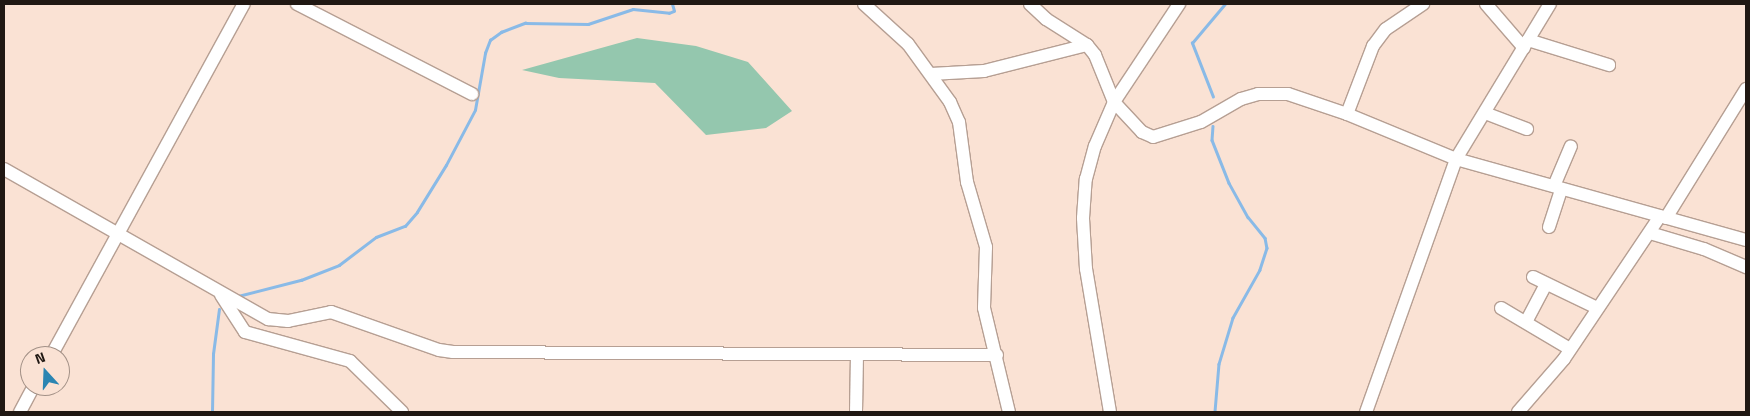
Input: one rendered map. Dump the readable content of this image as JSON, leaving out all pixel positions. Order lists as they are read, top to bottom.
{
  "north": "top"
}
